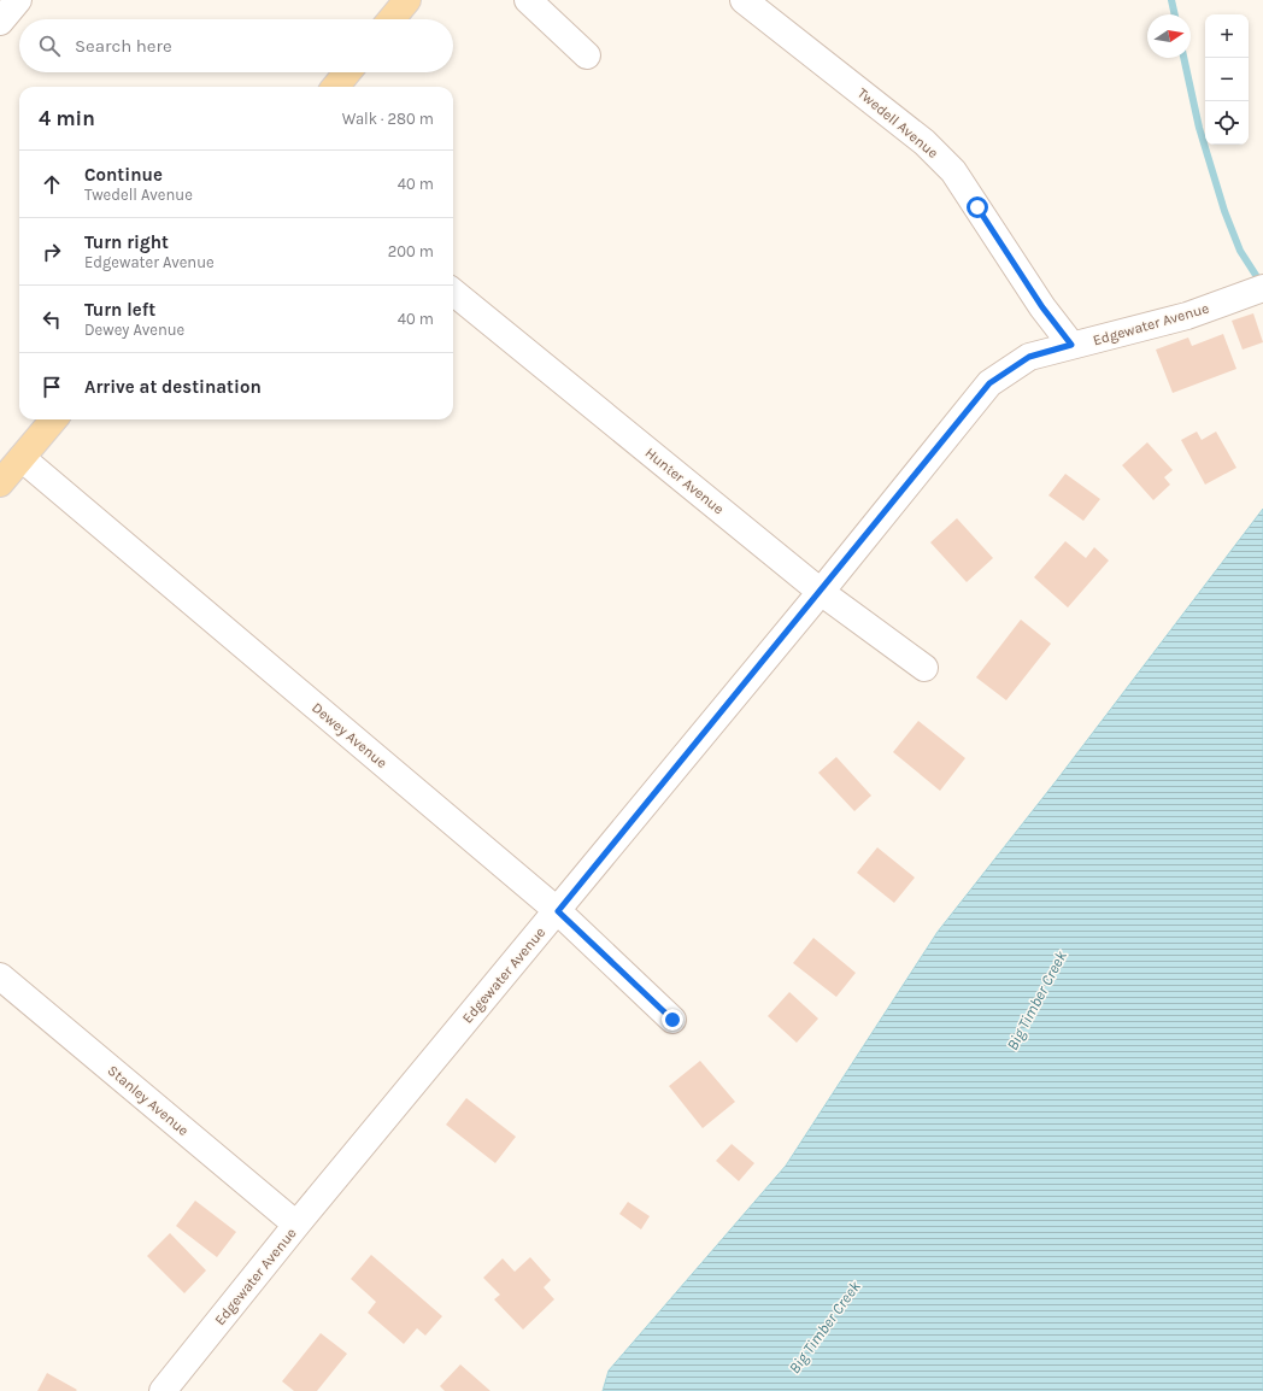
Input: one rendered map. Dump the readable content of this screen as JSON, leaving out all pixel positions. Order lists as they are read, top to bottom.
{
  "streets": {
    "street": [
      "Twedell Avenue",
      "Edgewater Avenue",
      "Hunter Avenue",
      "Dewey Avenue",
      "Stanley Avenue"
    ]
  },
  "crossings": [
    ["Twedell Avenue", "Edgewater Avenue"],
    ["Edgewater Avenue", "Hunter Avenue"],
    ["Edgewater Avenue", "Dewey Avenue"],
    ["Edgewater Avenue", "Stanley Avenue"]
  ],
  "water": ["Big Timber Creek"],
  "north": "right",
  "page": {
    "map_buttons": ["+", "−"],
    "search": "Search here",
    "heading": ["4 min", "Walk · 280 m"],
    "list": [
      ["Continue", "Twedell Avenue", "40 m"],
      ["Turn right", "Edgewater Avenue", "200 m"],
      ["Turn left", "Dewey Avenue", "40 m"],
      "Arrive at destination"
    ]
  }
}
